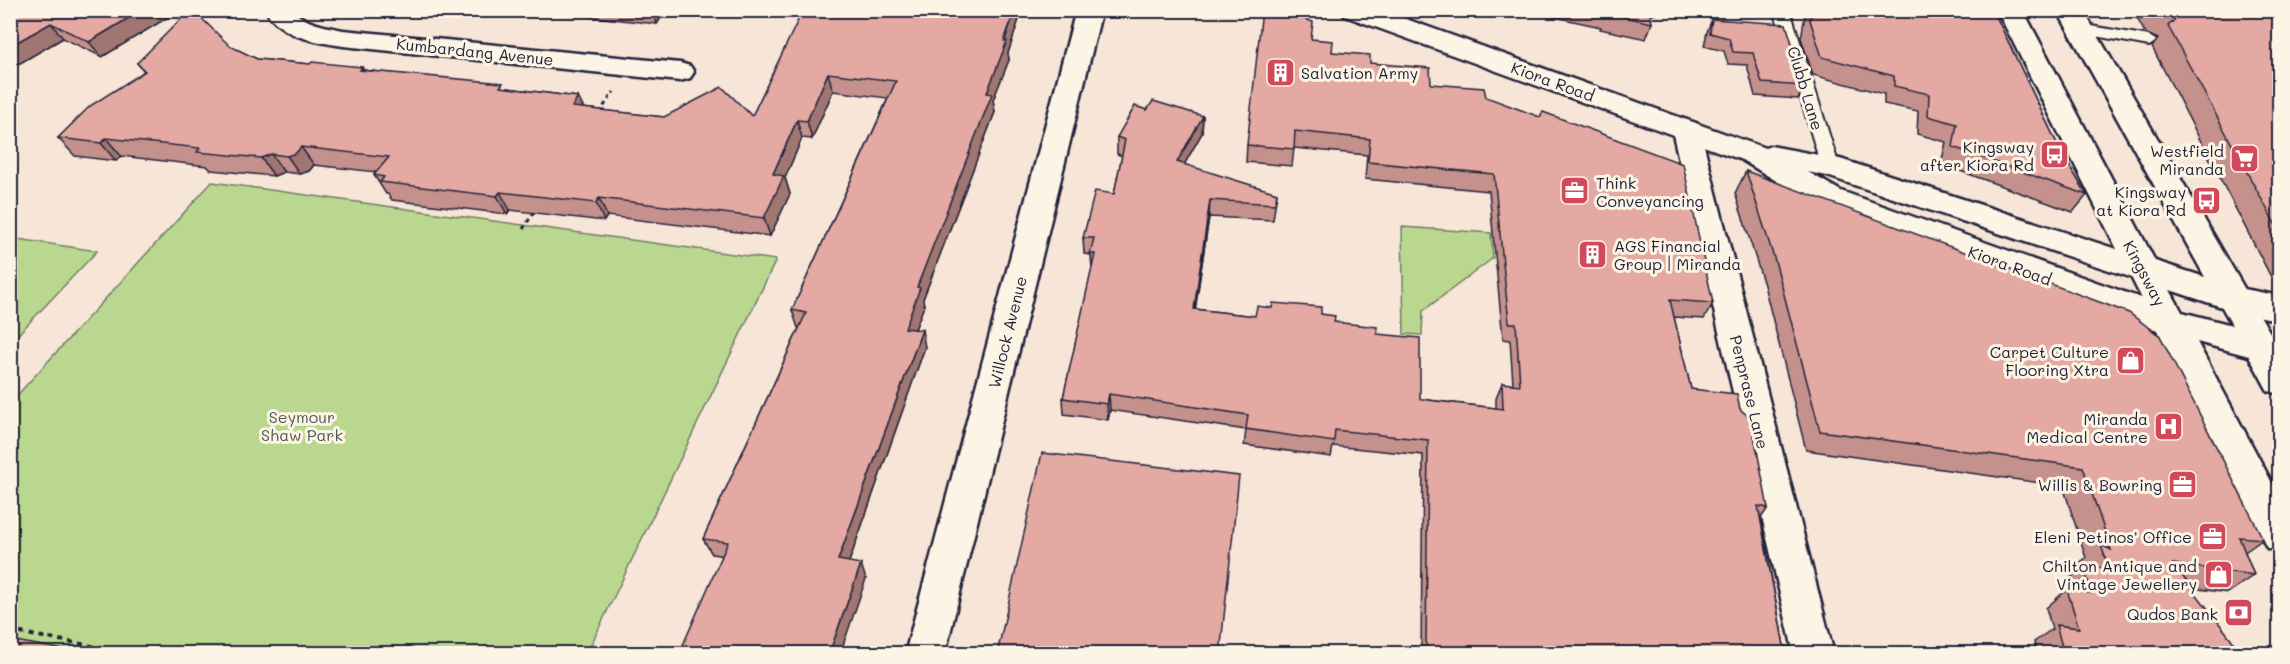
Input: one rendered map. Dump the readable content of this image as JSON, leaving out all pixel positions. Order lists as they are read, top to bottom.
{
  "streets": {
    "main road": [
      "Kumbardang Avenue",
      "Kiora Road",
      "Kingsway",
      "Willock Avenue",
      "Penprase Lane"
    ],
    "lane": ["Clubb Lane"]
  },
  "crossings": [
    ["Kiora Road", "Clubb Lane"],
    ["Kiora Road", "Kingsway"],
    ["Kiora Road", "Penprase Lane"]
  ],
  "parks": ["Seymour Shaw Park"],
  "places": {
    "building": ["Salvation Army", "AGS Financial Group | Miranda"],
    "bus stop": ["Kingsway after Kiora Rd", "Kingsway at Kiora Rd"],
    "supermarket": ["Westfield Miranda"],
    "office": ["Think Conveyancing", "Willis & Bowring", "Eleni Petinos' Office"],
    "shop": ["Carpet Culture Flooring Xtra", "Chilton Antique and Vintage Jewellery"],
    "hospital": ["Miranda Medical Centre"],
    "bank": ["Qudos Bank"]
  }
}
